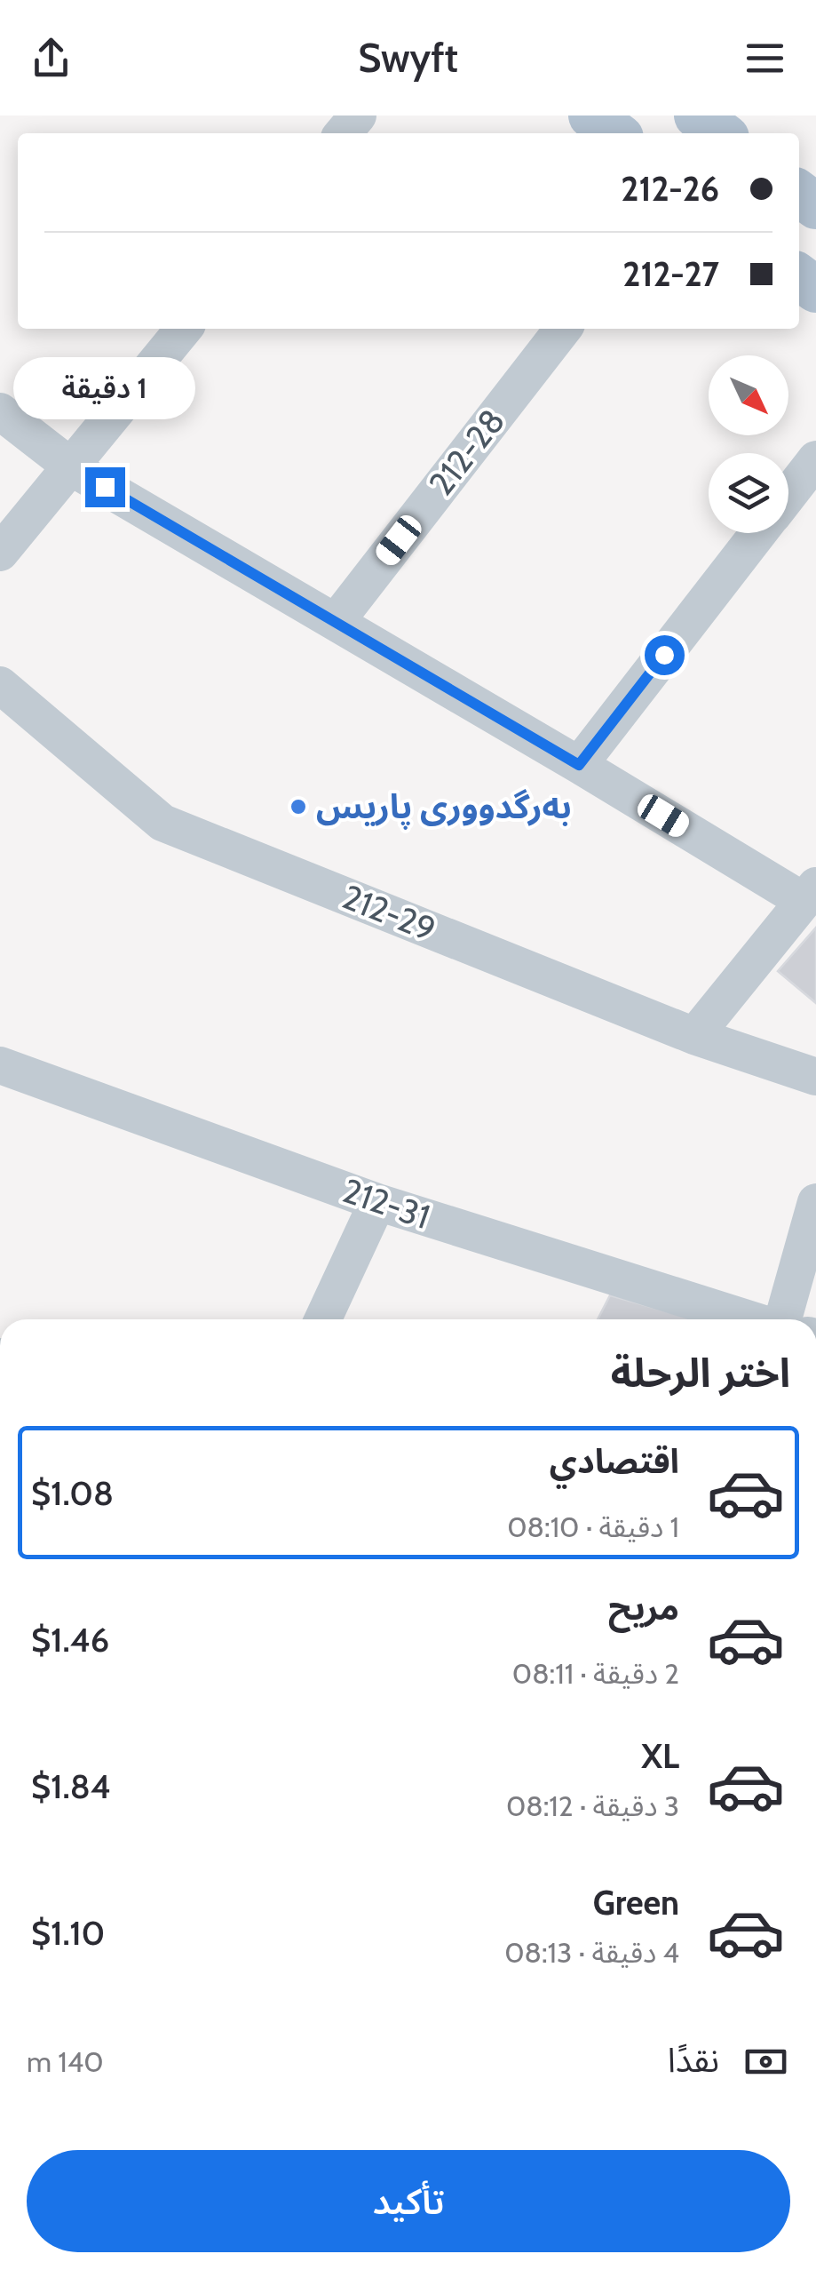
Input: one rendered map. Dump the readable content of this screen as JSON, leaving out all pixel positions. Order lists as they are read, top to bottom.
{
  "streets": {
    "street": ["212-28", "212-29", "212-31"]
  },
  "places": ["بەرگدووری پاریس"],
  "north": "bottom right",
  "page": {
    "header": "Swyft",
    "banner": ["212-26", "212-27"],
    "bubble": "1 دقيقة",
    "heading": "اختر الرحلة",
    "list": [
      {
        "name": "اقتصادي",
        "note": "1 دقيقة · 08:10",
        "value": "$1.08"
      },
      {
        "name": "مريح",
        "note": "2 دقيقة · 08:11",
        "value": "$1.46"
      },
      {
        "name": "XL",
        "note": "3 دقيقة · 08:12",
        "value": "$1.84"
      },
      {
        "name": "Green",
        "note": "4 دقيقة · 08:13",
        "value": "$1.10"
      }
    ],
    "pay": ["نقدًا", "140 m"],
    "buttons": "تأكيد"
  }
}
